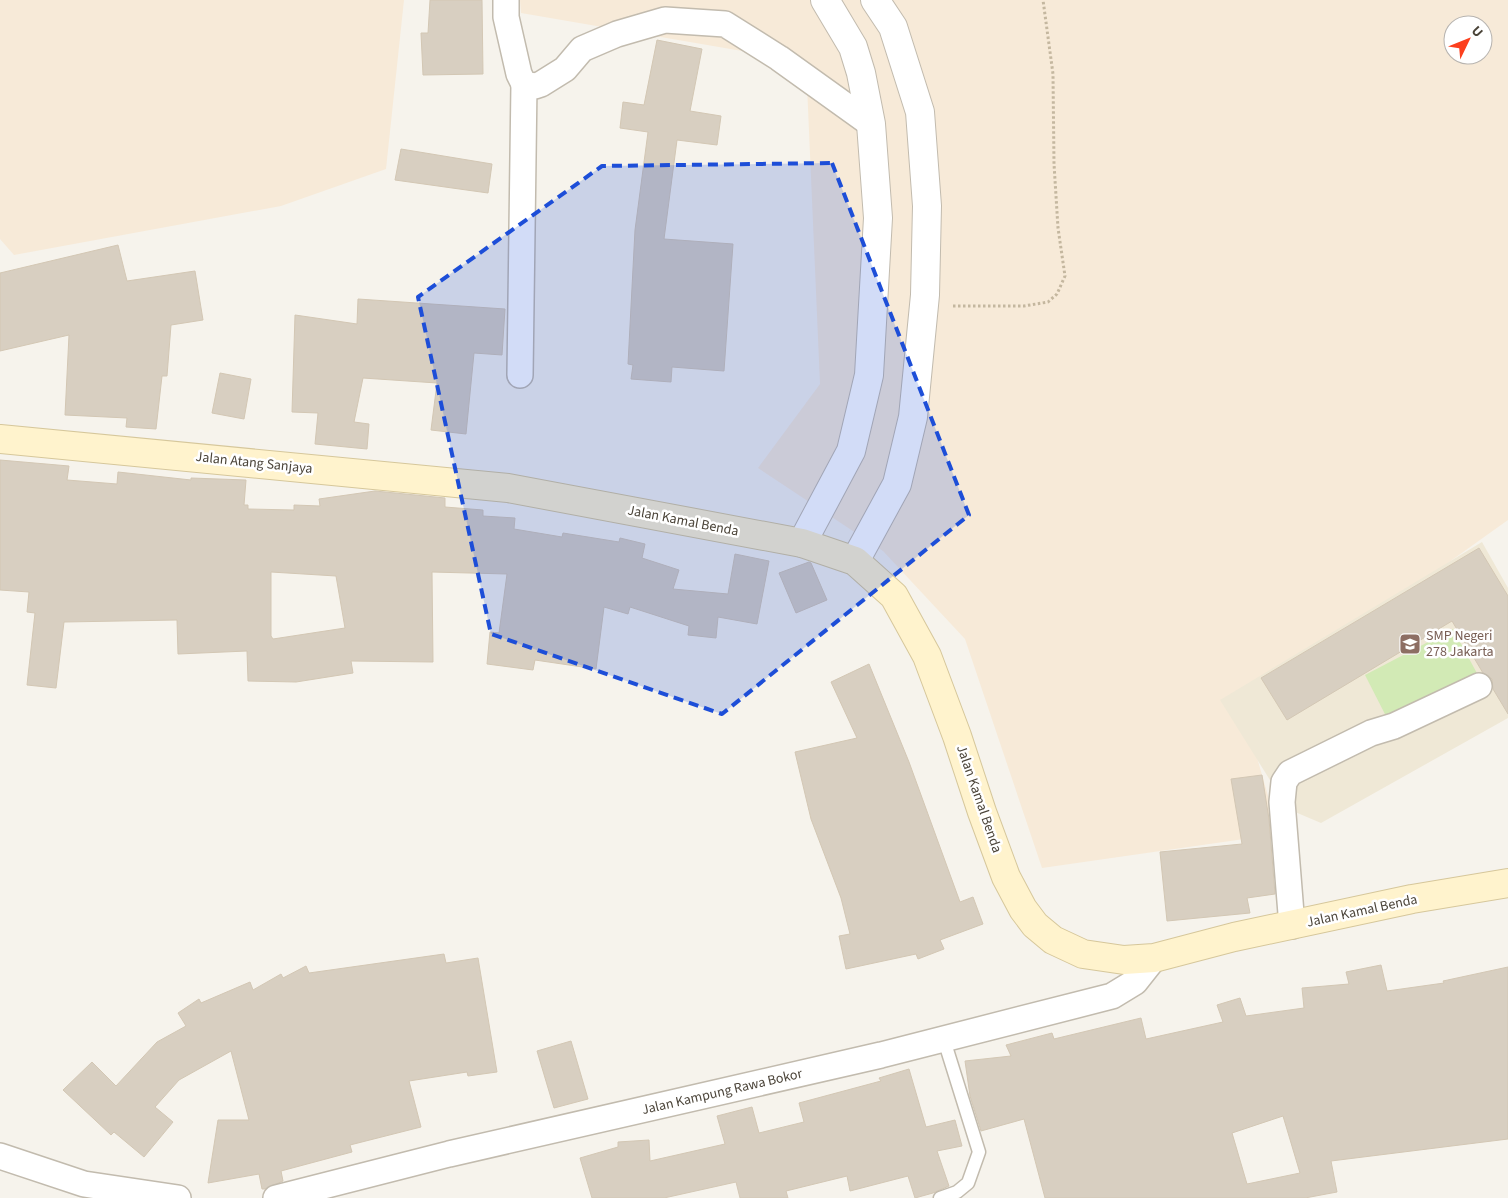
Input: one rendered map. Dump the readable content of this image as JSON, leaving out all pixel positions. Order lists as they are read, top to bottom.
{
  "streets": {
    "main road": ["Jalan Atang Sanjaya", "Jalan Kamal Benda"],
    "street": ["Jalan Kampung Rawa Bokor"]
  },
  "crossings": [
    ["Jalan Atang Sanjaya", "Jalan Kamal Benda"],
    ["Jalan Kamal Benda", "Jalan Kampung Rawa Bokor"]
  ],
  "places": {
    "school or university": ["SMP Negeri 278 Jakarta"]
  },
  "north": "top right"
}
